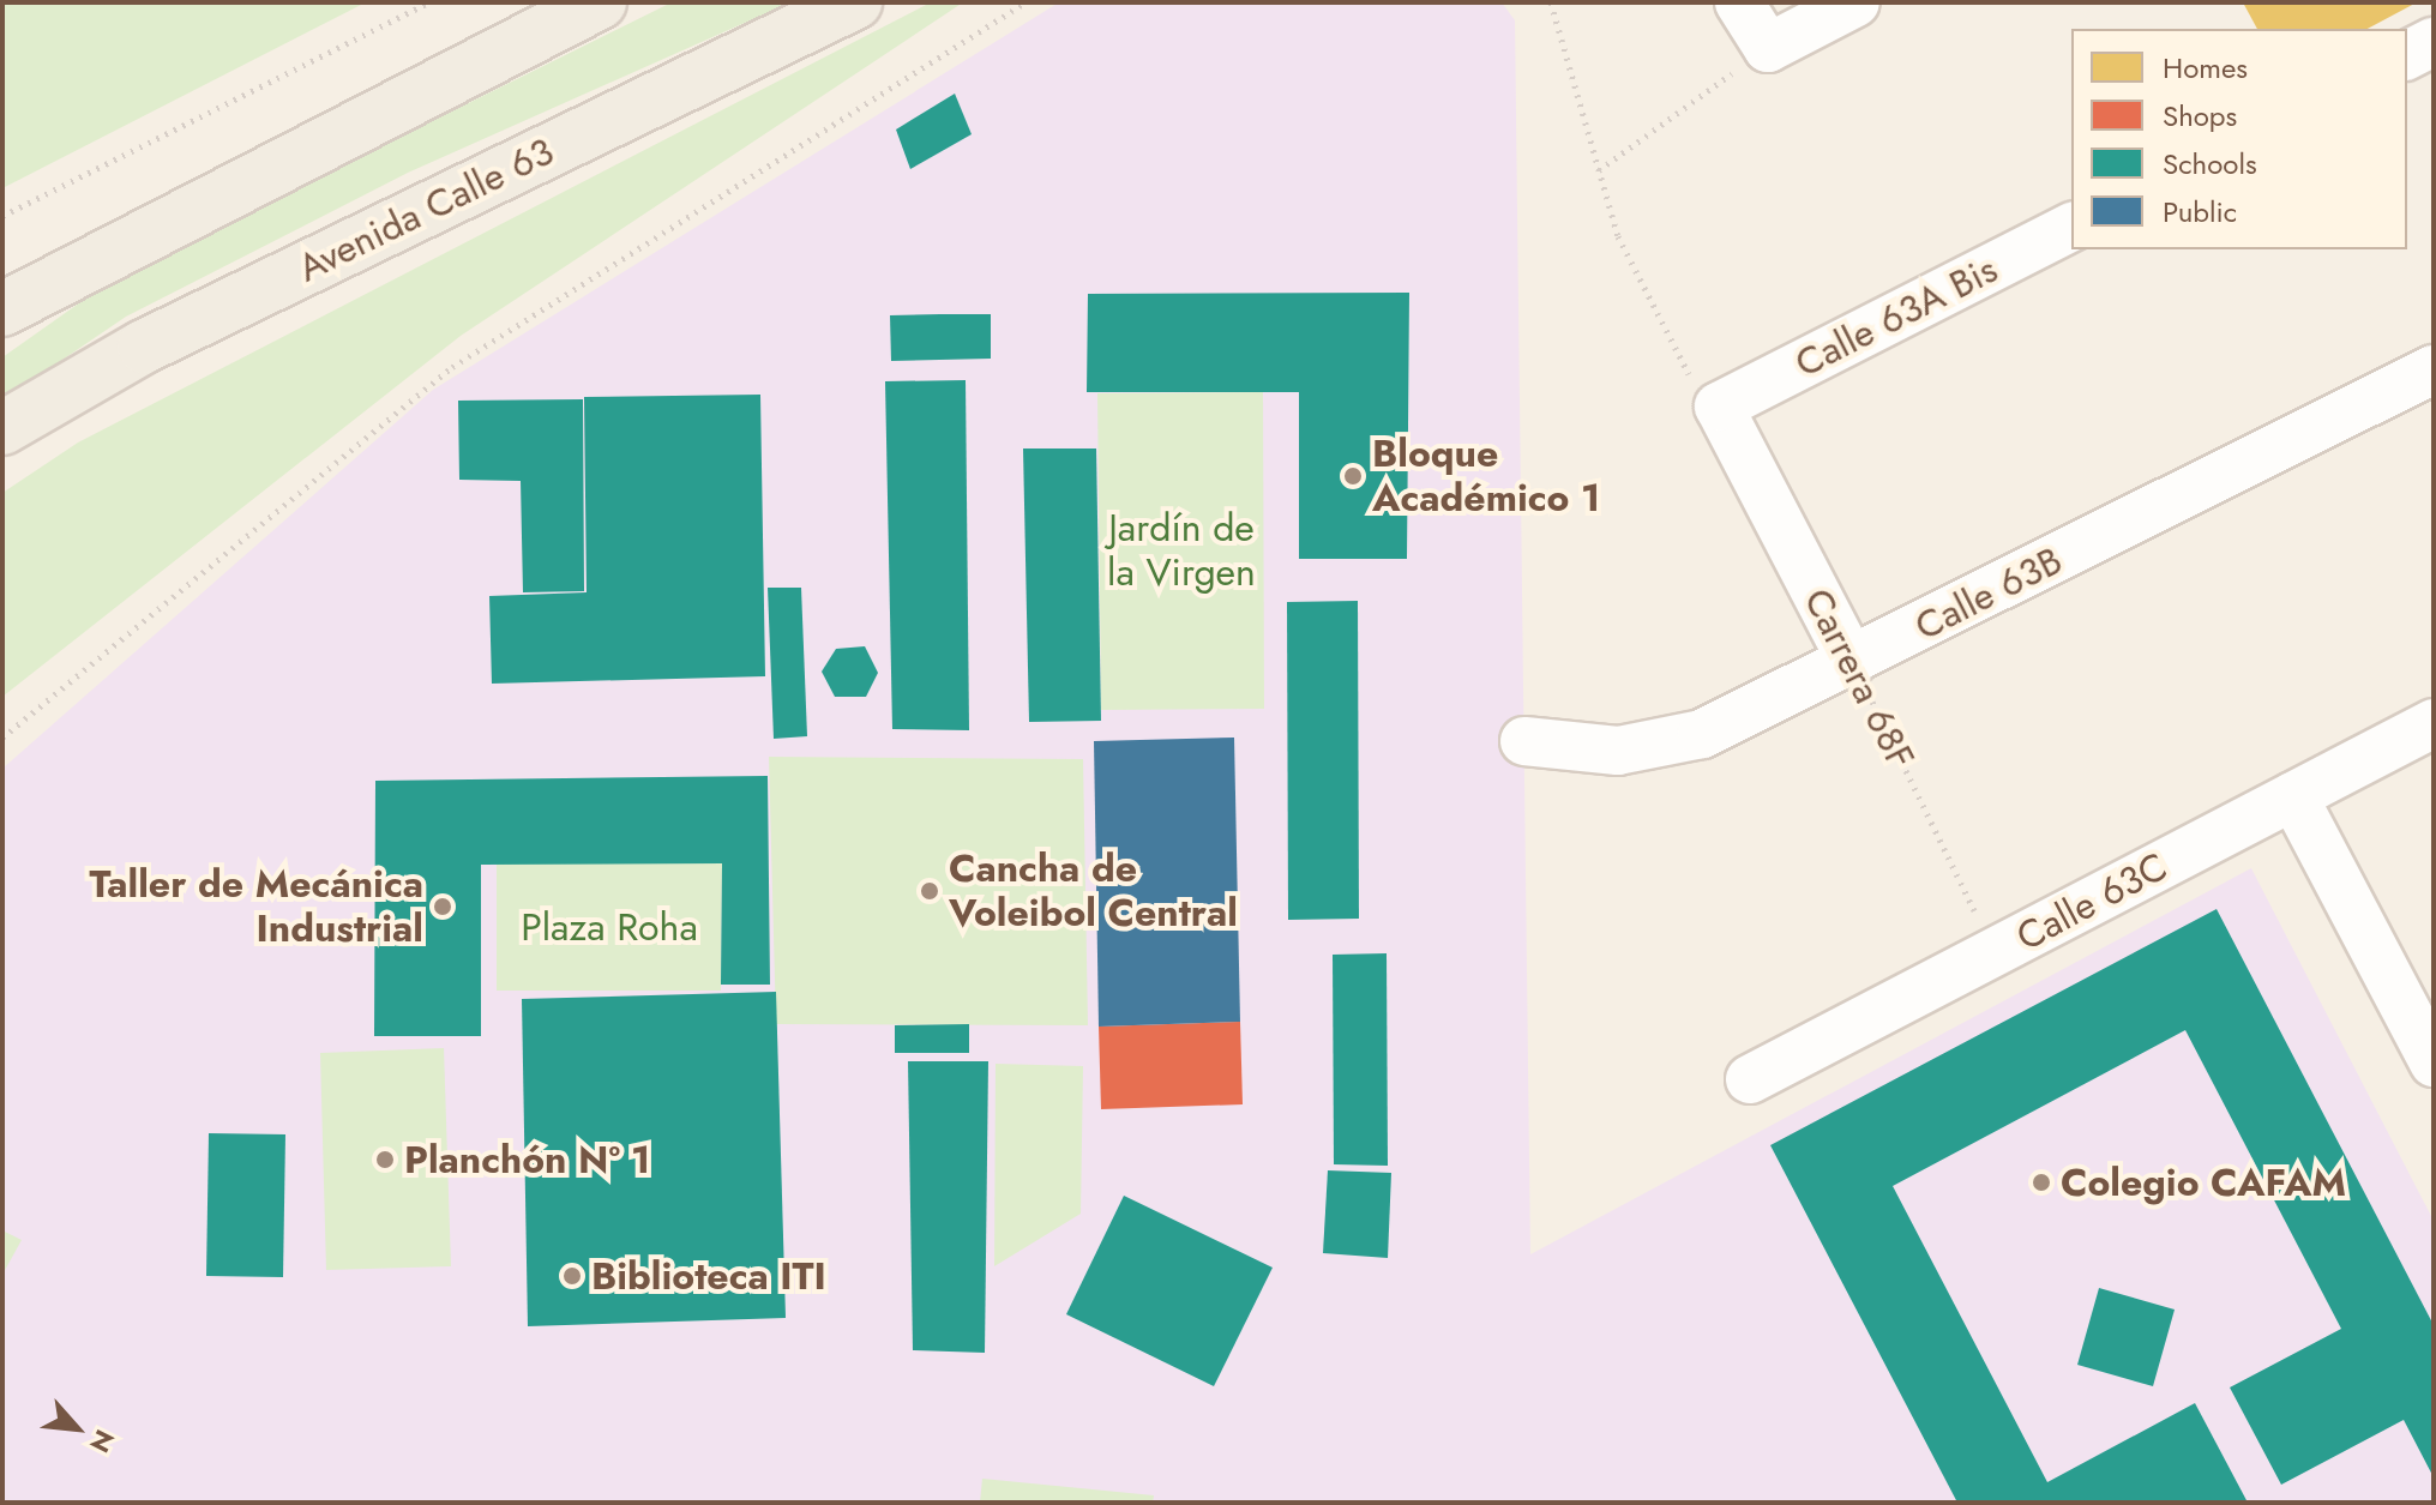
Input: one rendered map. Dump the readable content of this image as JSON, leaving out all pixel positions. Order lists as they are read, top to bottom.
{
  "streets": {
    "main road": ["Avenida Calle 63"],
    "street": [
      "Calle 63A Bis",
      "Calle 63B",
      "Carrera 68F",
      "Calle 63C"
    ]
  },
  "crossings": [
    ["Calle 63A Bis", "Carrera 68F"],
    ["Calle 63B", "Carrera 68F"],
    ["Carrera 68F", "Calle 63C"]
  ],
  "parks": ["Jardín de la Virgen", "Plaza Roha"],
  "places": [
    "Bloque Académico 1",
    "Cancha de Voleibol Central",
    "Taller de Mecánica Industrial",
    "Planchón Nº 1",
    "Colegio CAFAM",
    "Biblioteca ITI"
  ],
  "legend": [
    "Homes",
    "Shops",
    "Schools",
    "Public"
  ],
  "north": "bottom right"
}
